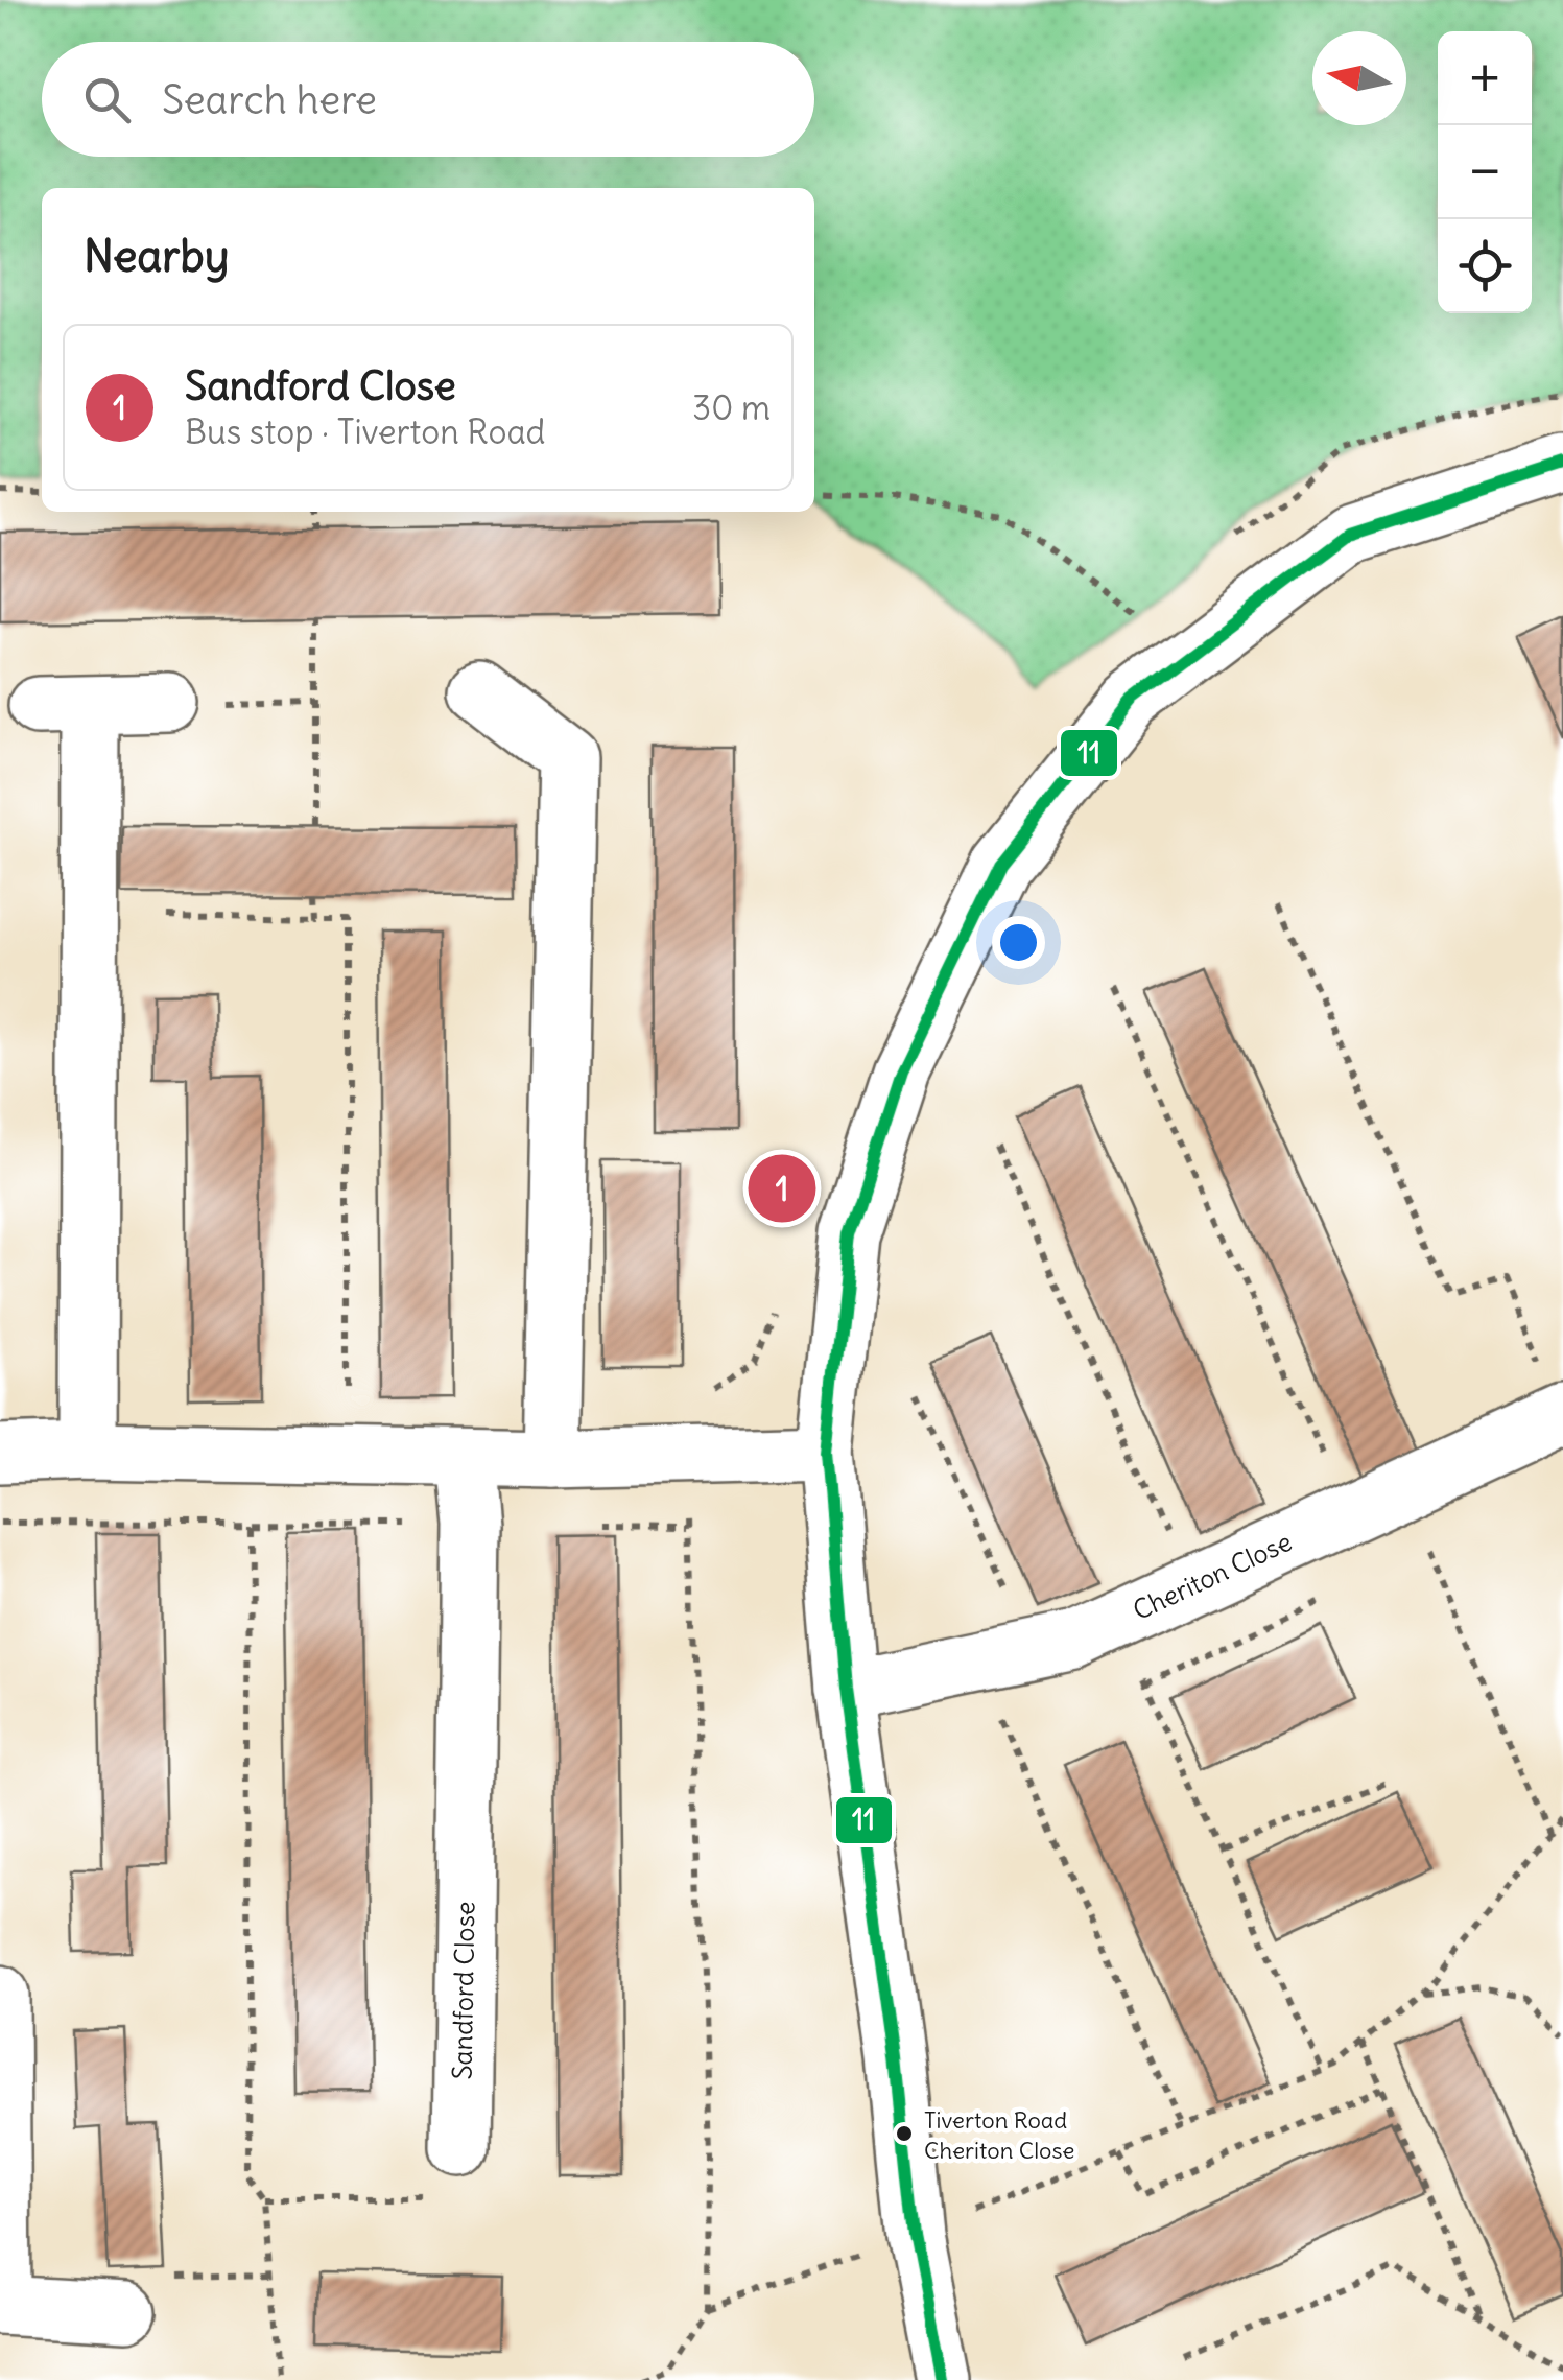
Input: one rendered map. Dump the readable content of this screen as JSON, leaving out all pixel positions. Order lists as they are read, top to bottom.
{
  "streets": {
    "street": ["Cheriton Close", "Sandford Close"]
  },
  "places": ["Tiverton Road Cheriton Close"],
  "lines": ["transit line 11"],
  "north": "left",
  "page": {
    "map_buttons": ["+", "−"],
    "search": "Search here",
    "heading": "Nearby",
    "list": [
      {
        "mark": "1",
        "name": "Sandford Close",
        "note": "Bus stop · Tiverton Road",
        "value": "30 m"
      }
    ],
    "pins": "1"
  }
}
